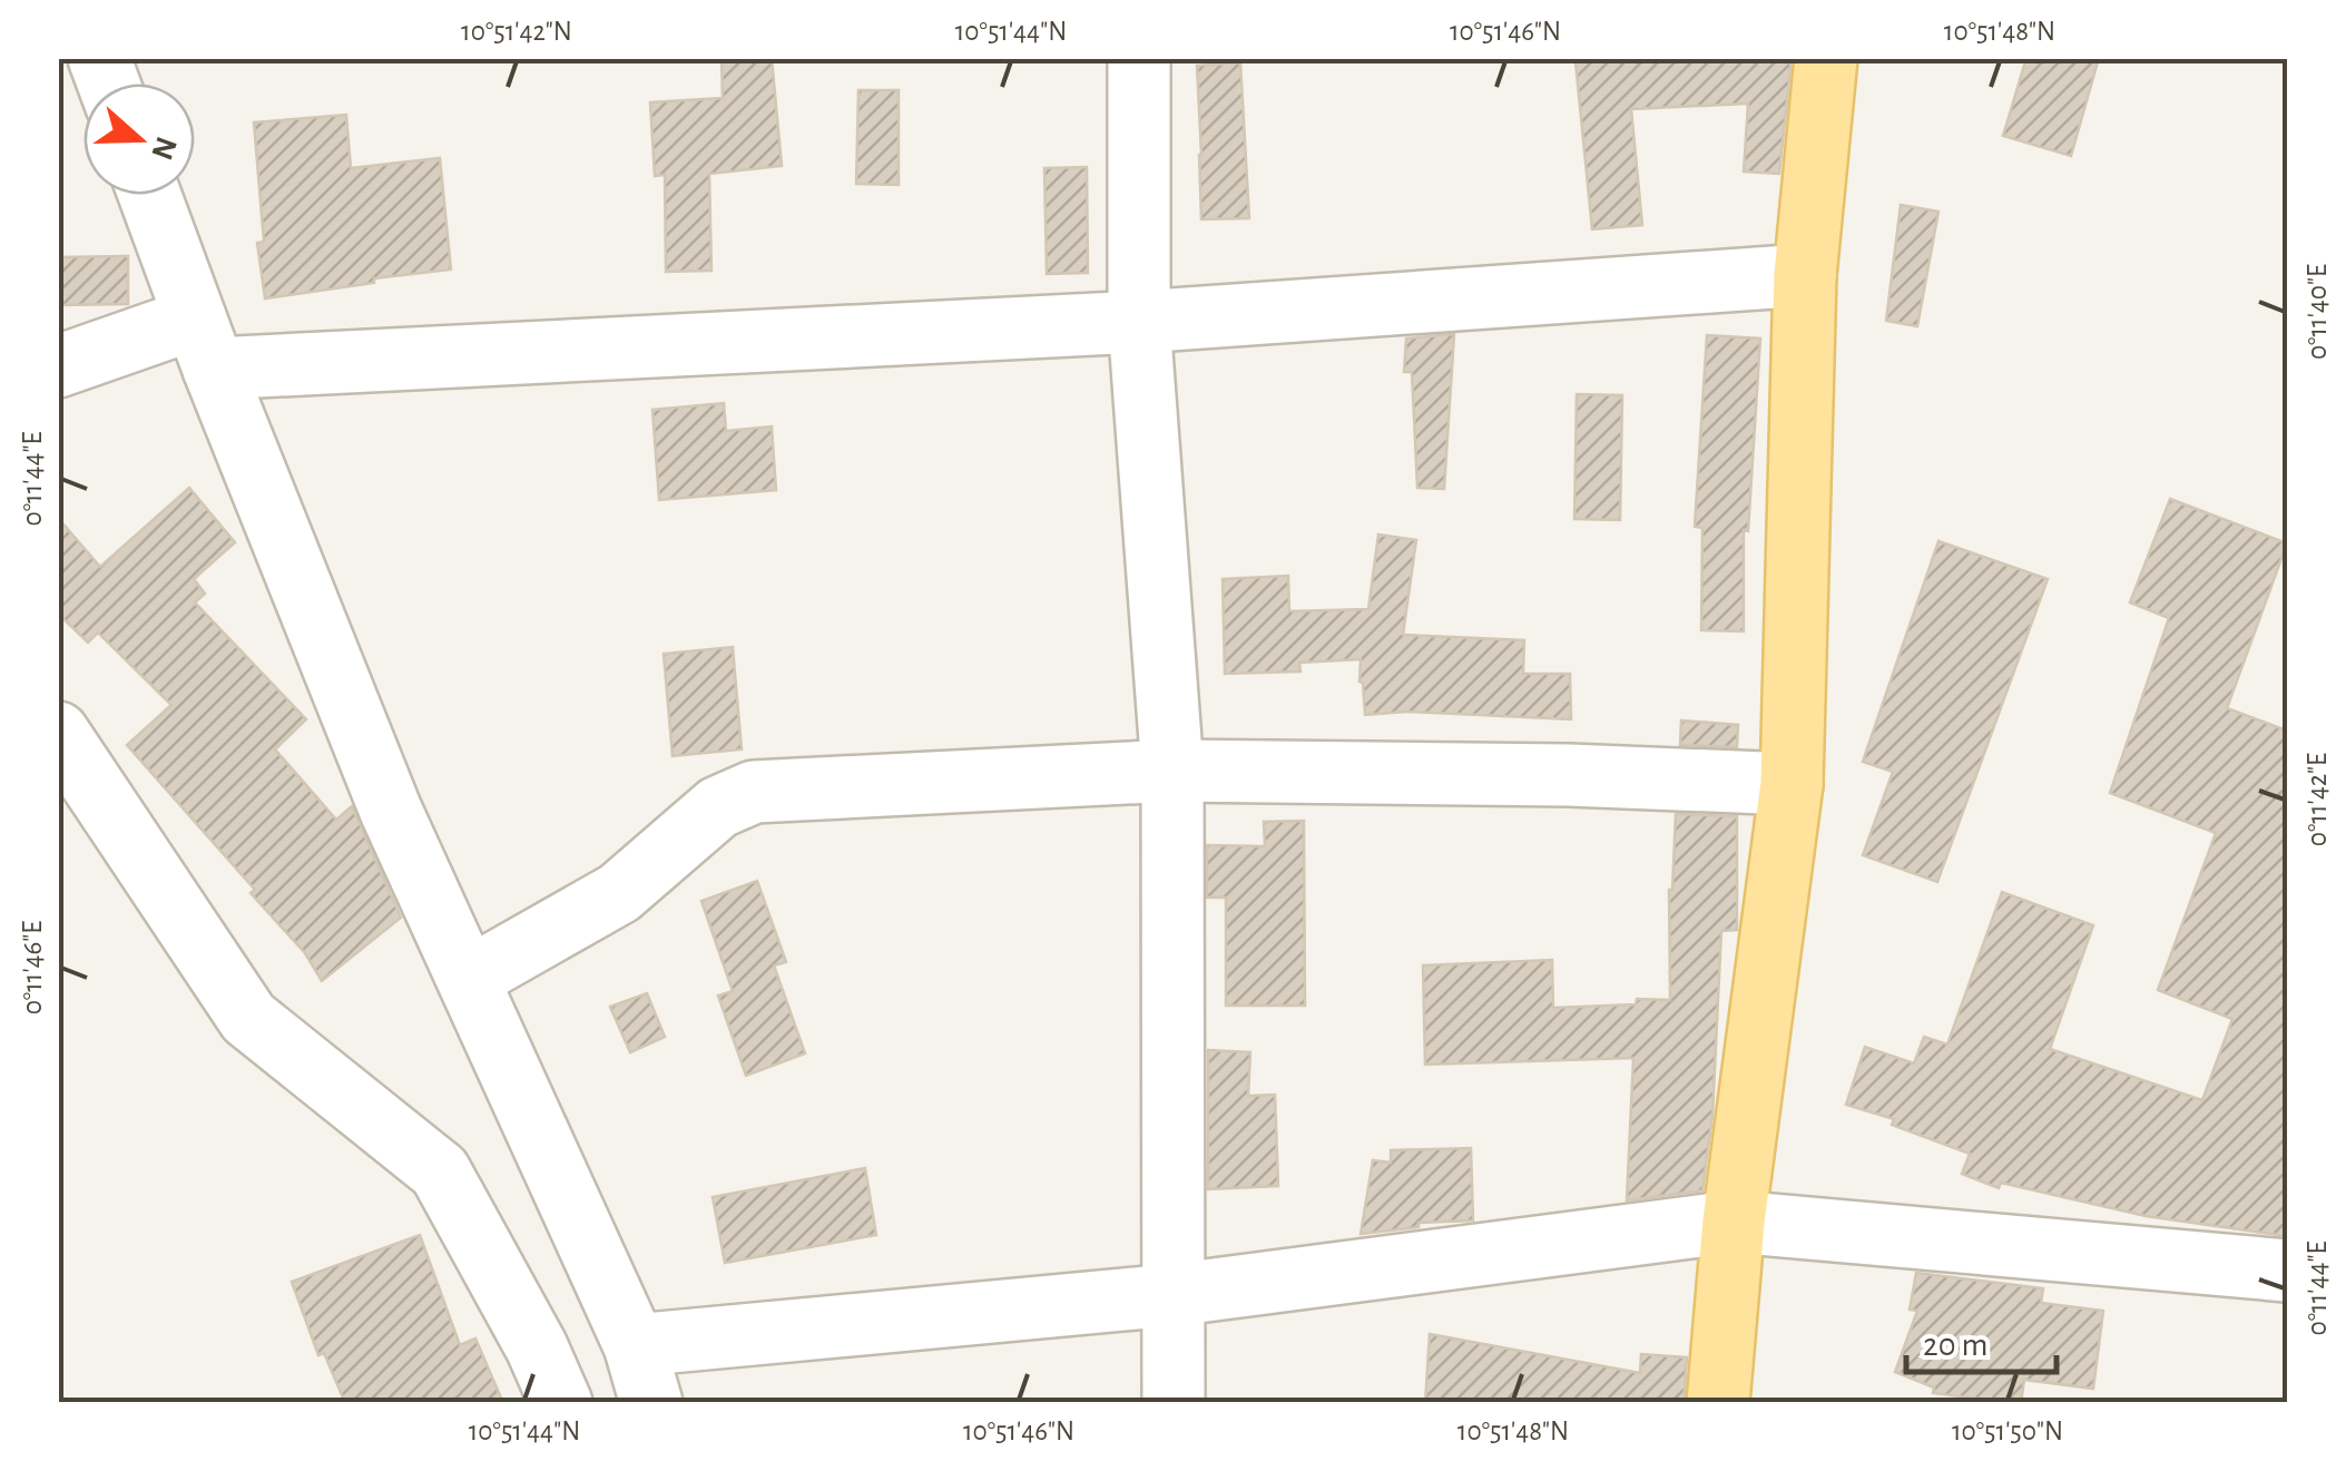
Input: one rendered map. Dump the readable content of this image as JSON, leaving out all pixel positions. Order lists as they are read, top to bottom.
{
  "scale_bar": "20 m",
  "north": "right",
  "coordinates": [
    "10°51'42\"N",
    "10°51'44\"N",
    "10°51'46\"N",
    "10°51'48\"N",
    "0°11'40\"E",
    "0°11'44\"E",
    "0°11'42\"E",
    "0°11'46\"E",
    "10°51'50\"N"
  ]
}
